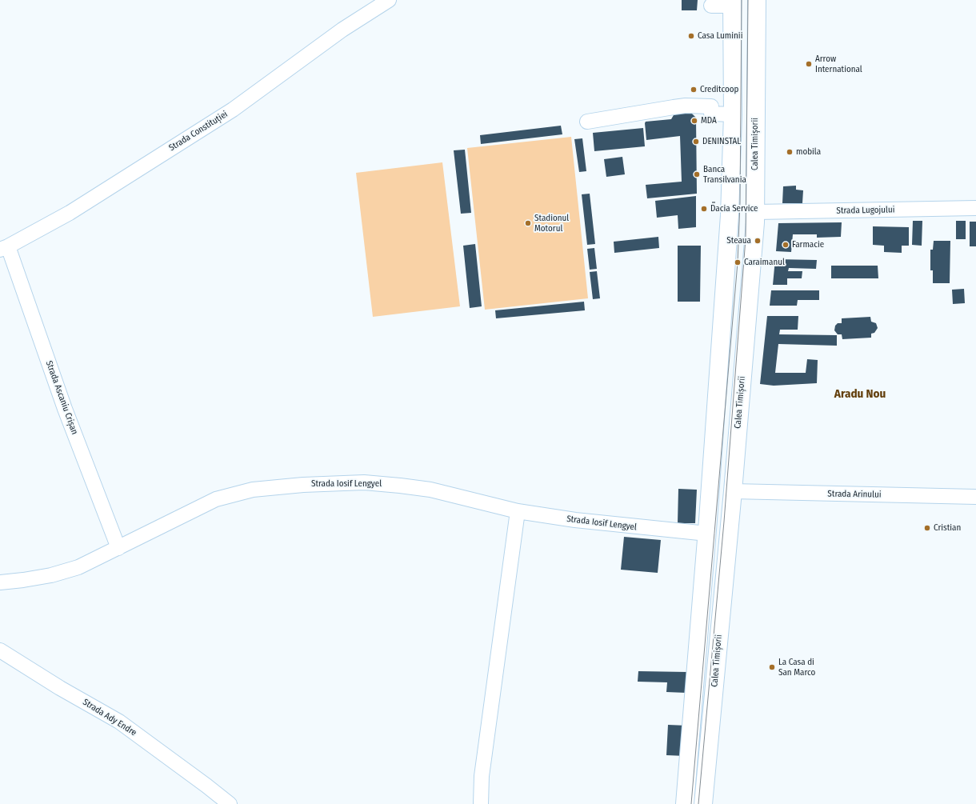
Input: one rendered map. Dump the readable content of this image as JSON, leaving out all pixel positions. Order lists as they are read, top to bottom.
{
  "streets": {
    "main road": ["Calea Timișorii"],
    "street": [
      "Strada Constituției",
      "Strada Lugojului",
      "Strada Ascaniu Crișan",
      "Strada Iosif Lengyel",
      "Strada Arinului",
      "Strada Ady Endre"
    ]
  },
  "crossings": [
    ["Strada Constituției", "Strada Ascaniu Crișan"],
    ["Calea Timișorii", "Strada Lugojului"],
    ["Calea Timișorii", "Strada Arinului"],
    ["Strada Ascaniu Crișan", "Strada Iosif Lengyel"]
  ],
  "districts": ["Aradu Nou"],
  "places": [
    "Casa Luminii",
    "Arrow International",
    "Creditcoop",
    "MDA",
    "DENINSTAL",
    "mobila",
    "Banca Transilvania",
    "Dacia Service",
    "Stadionul Motorul",
    "Steaua",
    "Farmacie",
    "Caraimanul",
    "Cristian",
    "La Casa di San Marco"
  ]
}
